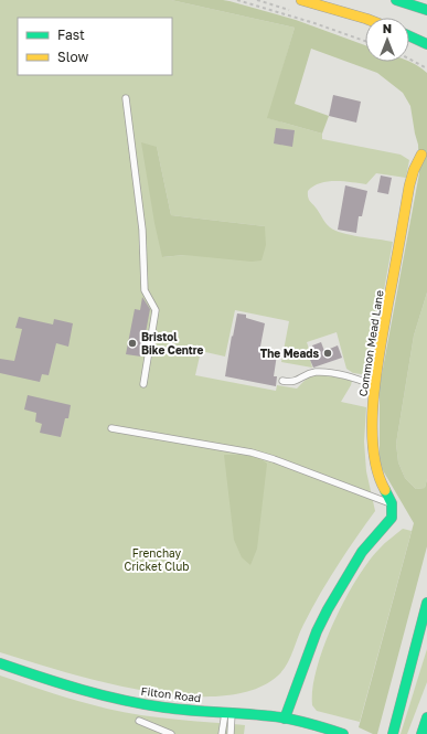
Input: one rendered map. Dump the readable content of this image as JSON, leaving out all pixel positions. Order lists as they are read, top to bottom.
{
  "streets": {
    "main road": ["Common Mead Lane", "Filton Road"]
  },
  "parks": ["Frenchay Cricket Club"],
  "places": ["Bristol Bike Centre", "The Meads"],
  "legend": ["Fast", "Slow"],
  "north": "top"
}
